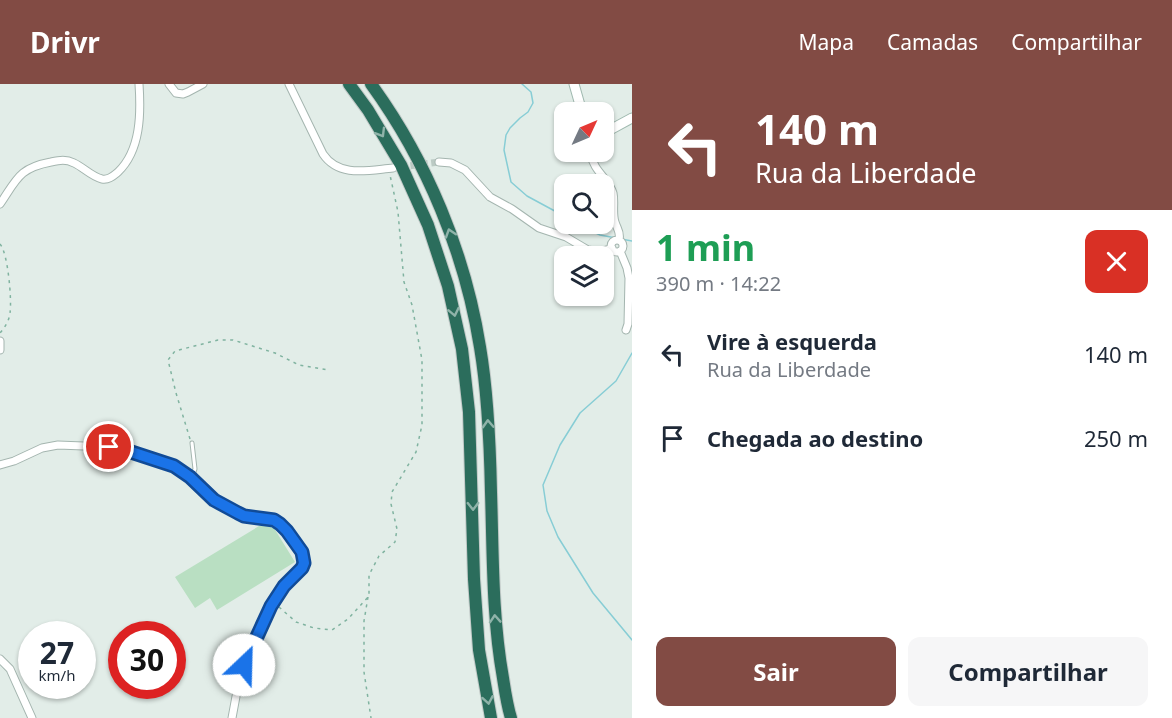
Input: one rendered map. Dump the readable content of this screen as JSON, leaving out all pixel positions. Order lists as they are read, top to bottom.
{
  "north": "top right",
  "page": {
    "header": "Drivr",
    "nav": ["Mapa", "Camadas", "Compartilhar"],
    "turn": ["140 m", "Rua da Liberdade"],
    "heading": ["1 min", "390 m · 14:22"],
    "list": [
      {
        "name": "Vire à esquerda",
        "note": "Rua da Liberdade",
        "value": "140 m"
      },
      {
        "name": "Chegada ao destino",
        "value": "250 m"
      }
    ],
    "speed": "27 km/h",
    "limit": "30",
    "buttons": ["Sair", "Compartilhar"]
  }
}
